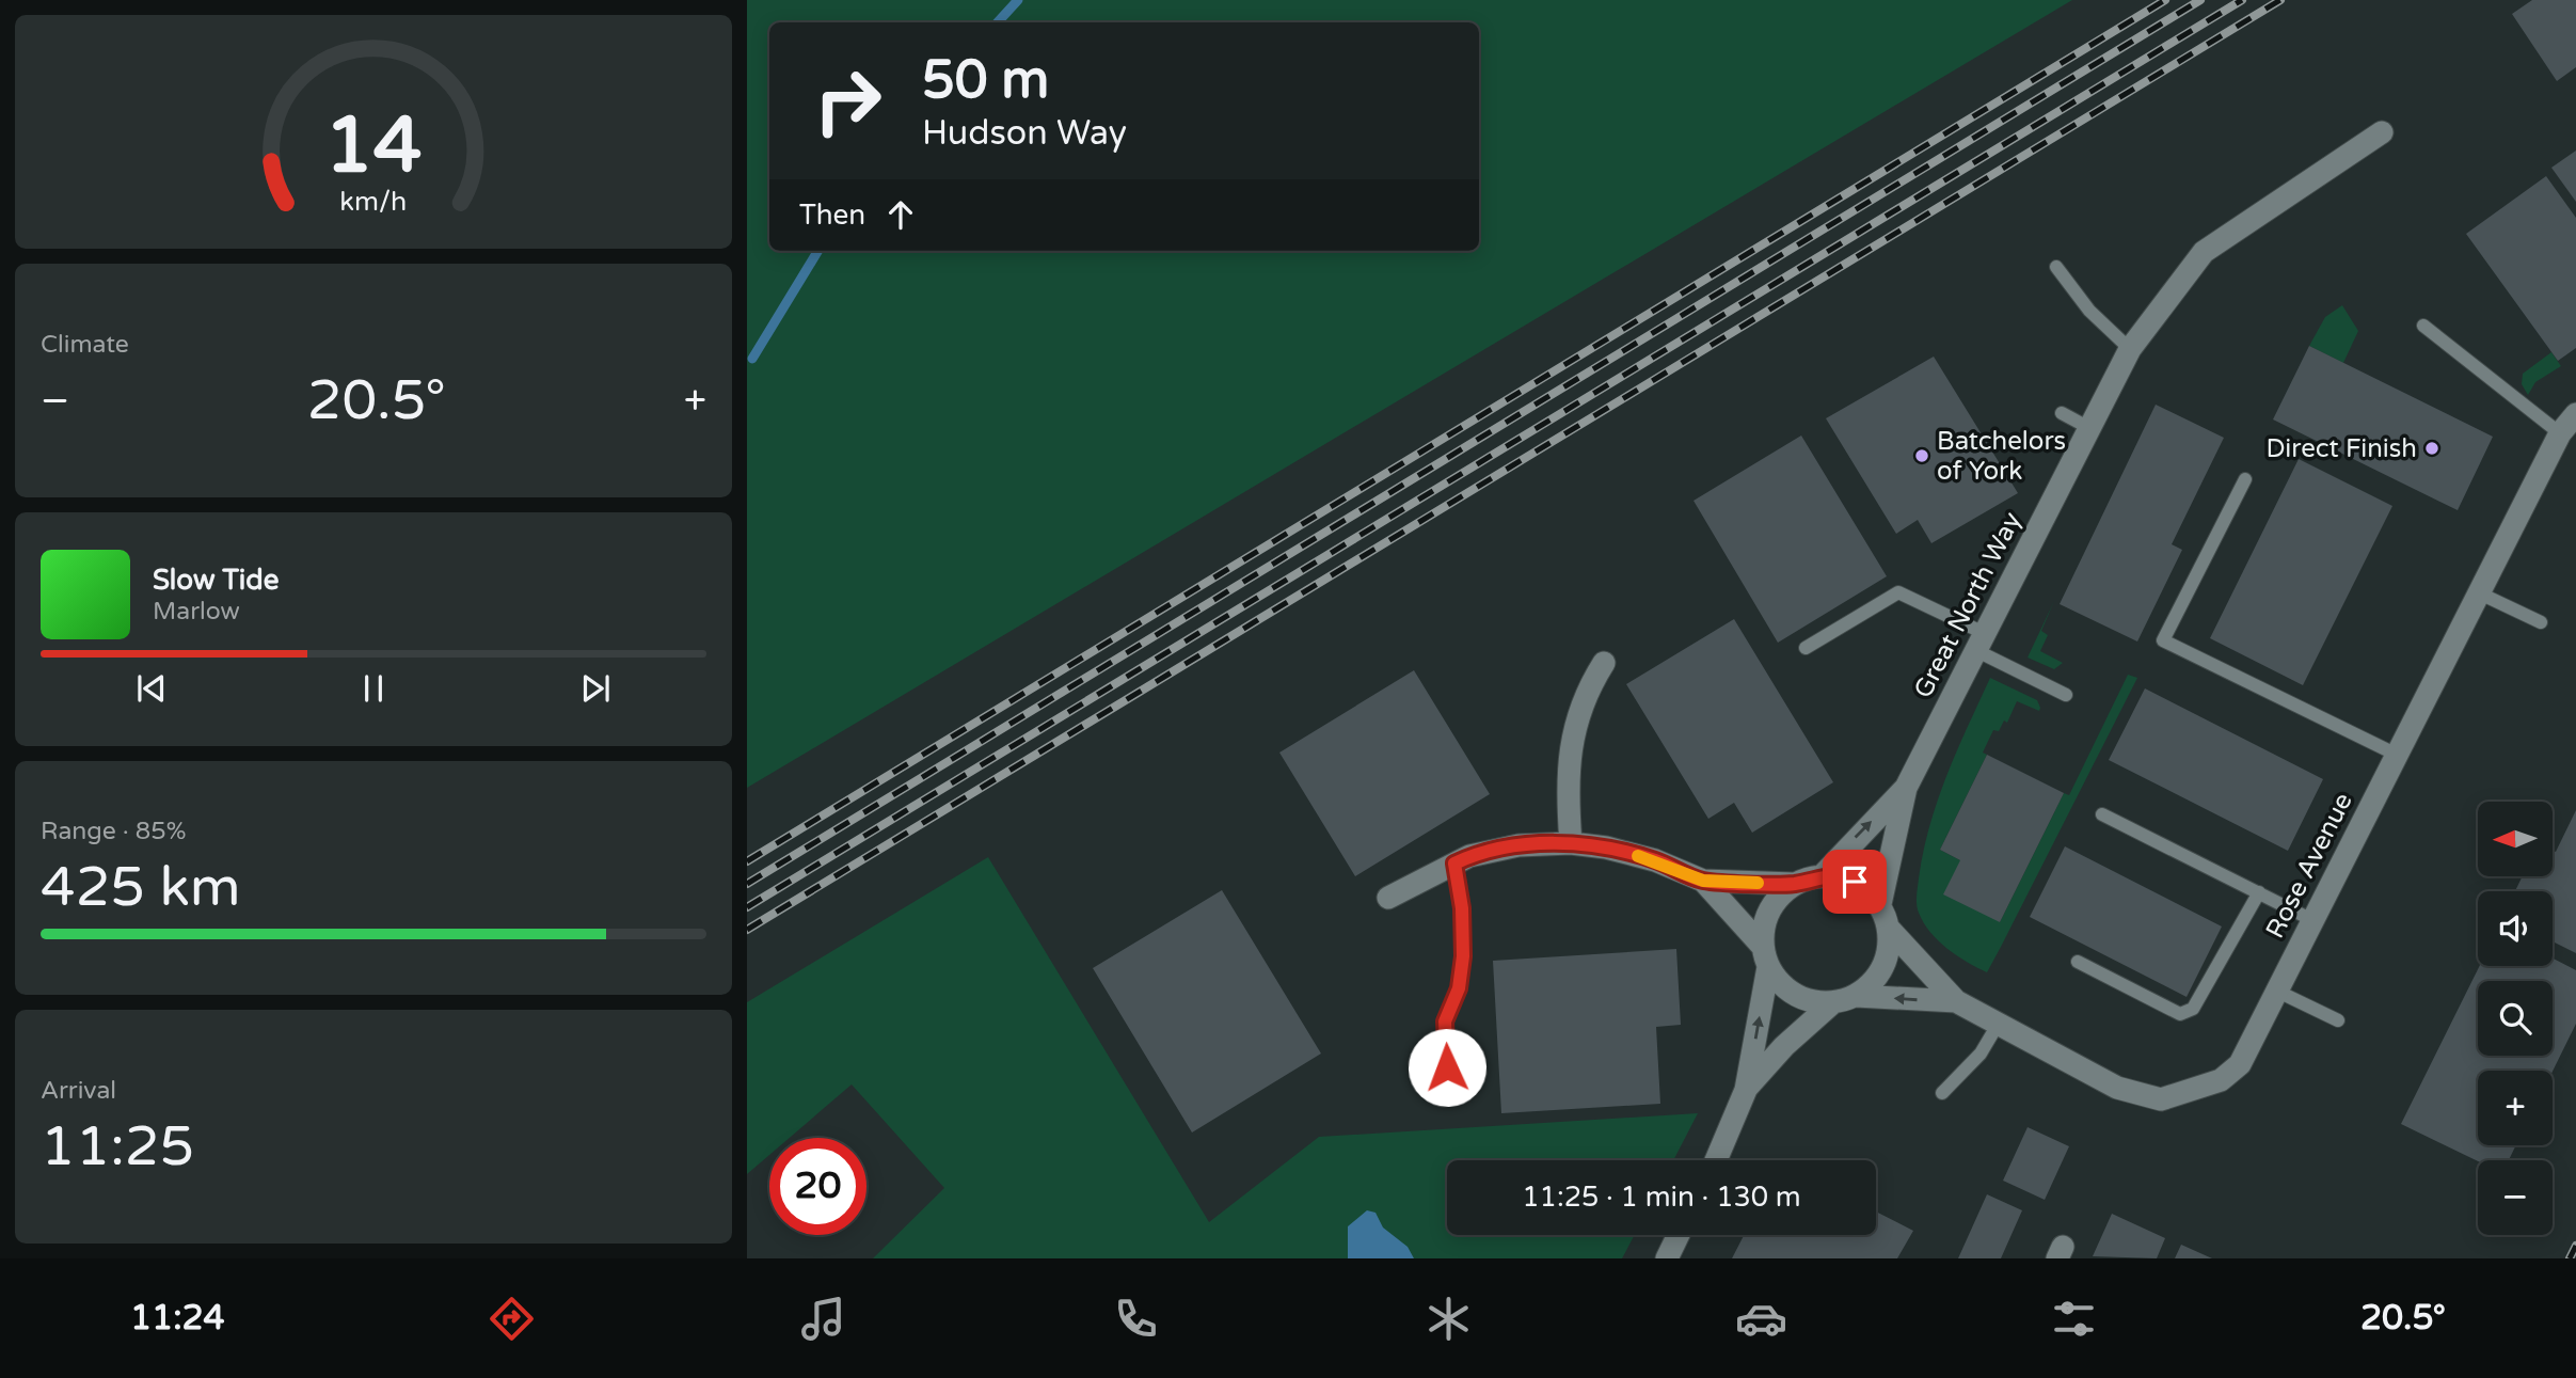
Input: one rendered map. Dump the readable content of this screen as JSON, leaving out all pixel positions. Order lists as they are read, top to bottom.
{
  "streets": {
    "street": ["Great North Way", "Rose Avenue"]
  },
  "crossings": [
    ["Great North Way", "Rose Avenue"]
  ],
  "places": ["Direct Finish", "Batchelors of York"],
  "north": "left",
  "page": {
    "turn": ["50 m", "Hudson Way"],
    "then": "Then",
    "tile": [
      "Climate",
      ["Range · 85%", "425 km"],
      ["Arrival", "11:25"]
    ],
    "heat": ["−", "20.5°", "+"],
    "song": ["Slow Tide", "Marlow"],
    "map_buttons": ["+", "−"],
    "limit": "20",
    "trip": "11:25 · 1 min · 130 m",
    "tabs": ["11:24", "20.5°"],
    "gauge": ["14", "km/h"]
  }
}
